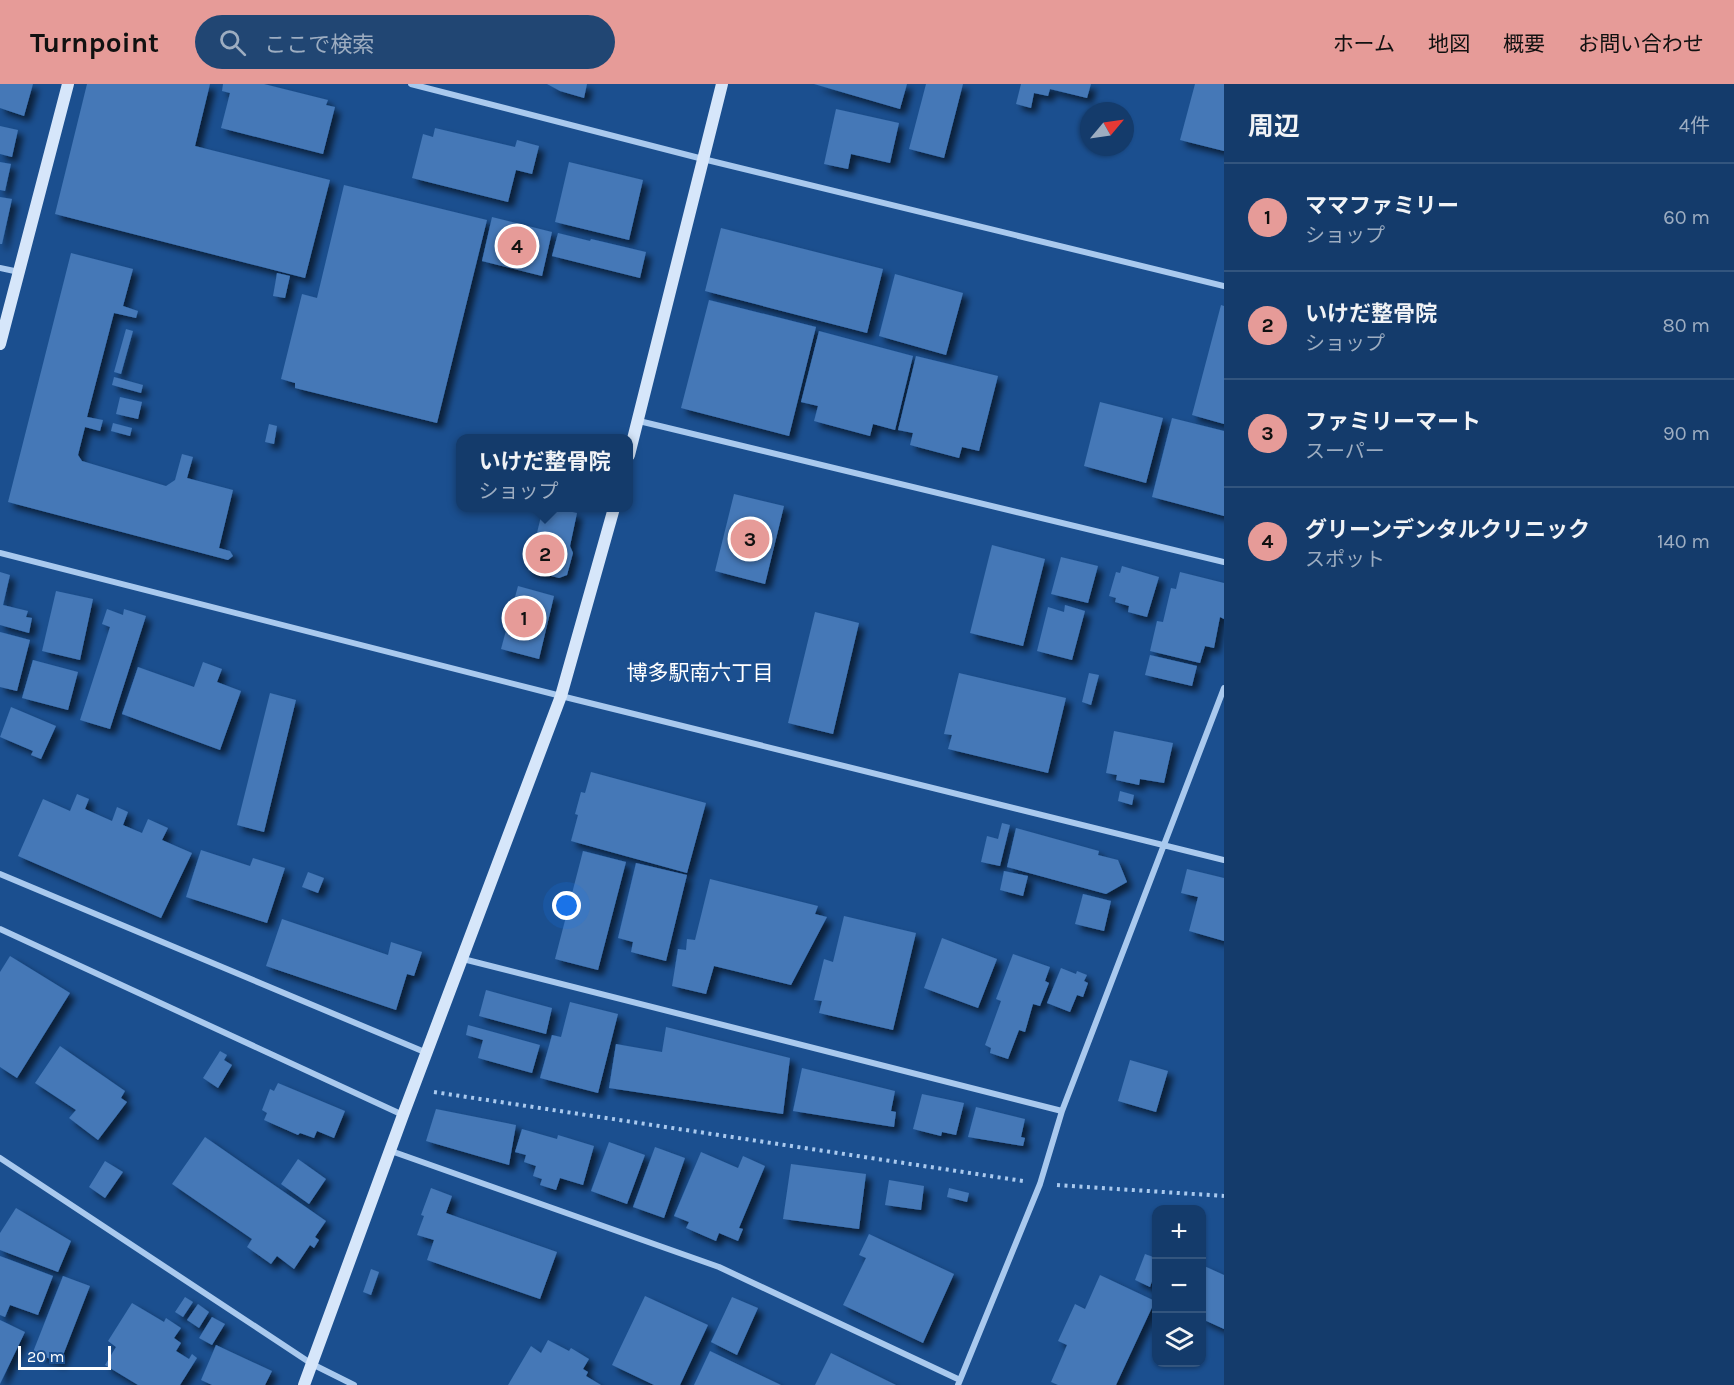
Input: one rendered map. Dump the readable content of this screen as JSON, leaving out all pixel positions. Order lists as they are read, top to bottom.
{
  "districts": ["博多駅南六丁目"],
  "scale_bar": "20 m",
  "north": "top right",
  "page": {
    "header": "Turnpoint",
    "search": "ここで検索",
    "nav": [
      "ホーム",
      "地図",
      "概要",
      "お問い合わせ"
    ],
    "heading": ["周辺", "4件"],
    "list": [
      {
        "mark": "1",
        "name": "ママファミリー",
        "note": "ショップ",
        "value": "60 m"
      },
      {
        "mark": "2",
        "name": "いけだ整骨院",
        "note": "ショップ",
        "value": "80 m"
      },
      {
        "mark": "3",
        "name": "ファミリーマート",
        "note": "スーパー",
        "value": "90 m"
      },
      {
        "mark": "4",
        "name": "グリーンデンタルクリニック",
        "note": "スポット",
        "value": "140 m"
      }
    ],
    "pins": [
      "4",
      "3",
      "2",
      "1"
    ],
    "popup": ["いけだ整骨院", "ショップ"],
    "map_buttons": ["+", "−"],
    "scale": "20 m"
  }
}
